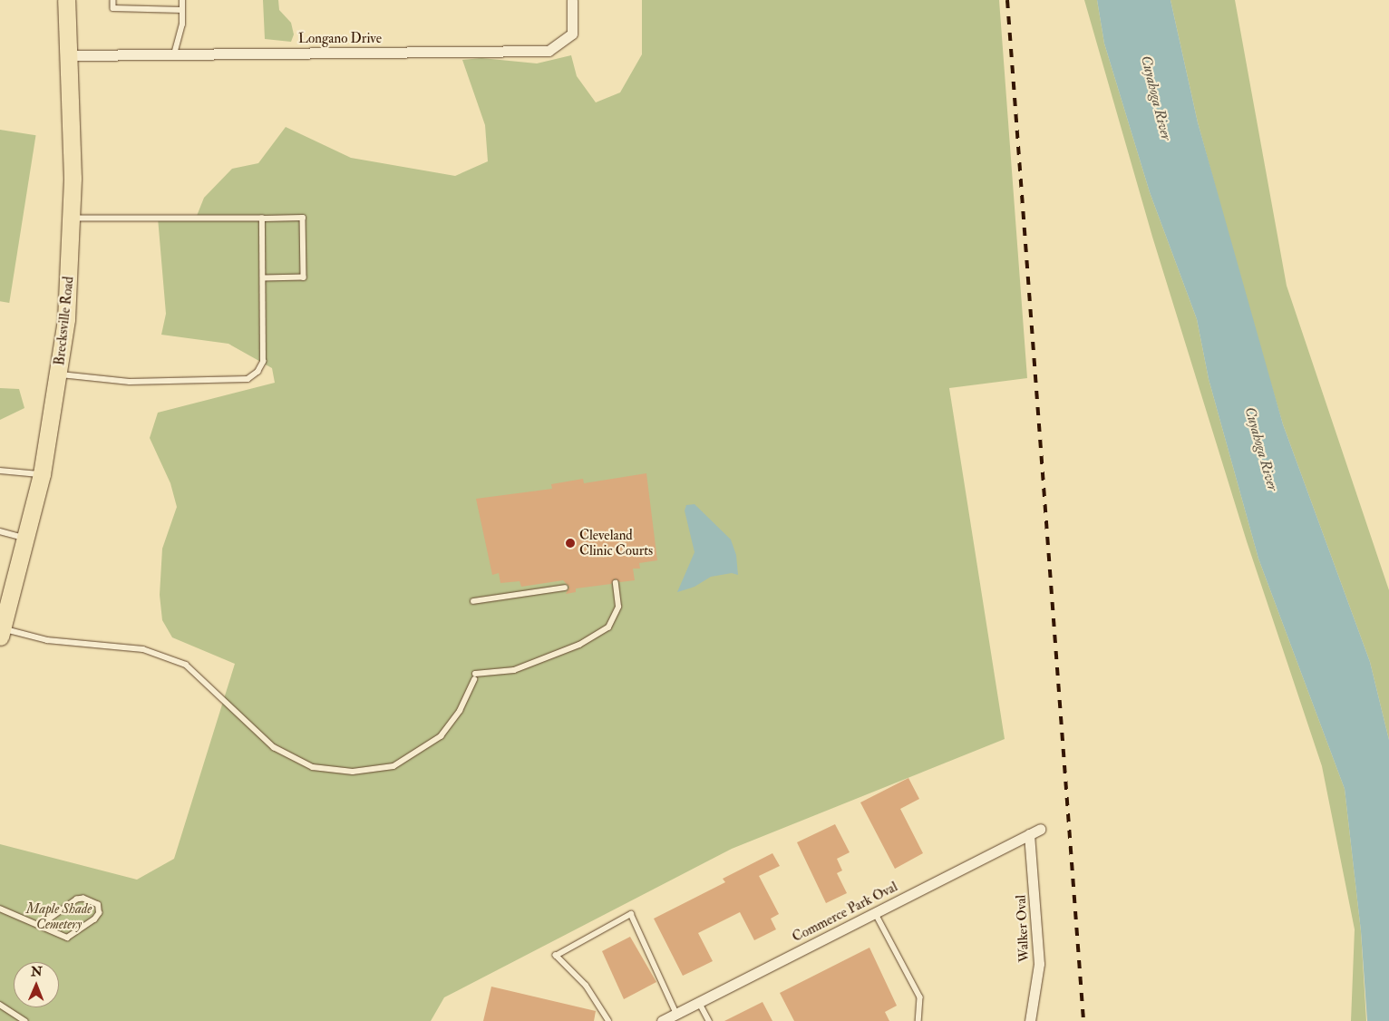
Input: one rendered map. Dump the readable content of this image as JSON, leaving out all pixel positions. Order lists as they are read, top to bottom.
{
  "streets": {
    "main road": ["Brecksville Road"],
    "street": ["Longano Drive", "Commerce Park Oval", "Walker Oval"]
  },
  "crossings": [
    ["Longano Drive", "Brecksville Road"],
    ["Commerce Park Oval", "Walker Oval"]
  ],
  "water": ["Cuyahoga River"],
  "parks": ["Maple Shade Cemetery"],
  "places": ["Cleveland Clinic Courts"],
  "north": "top"
}
